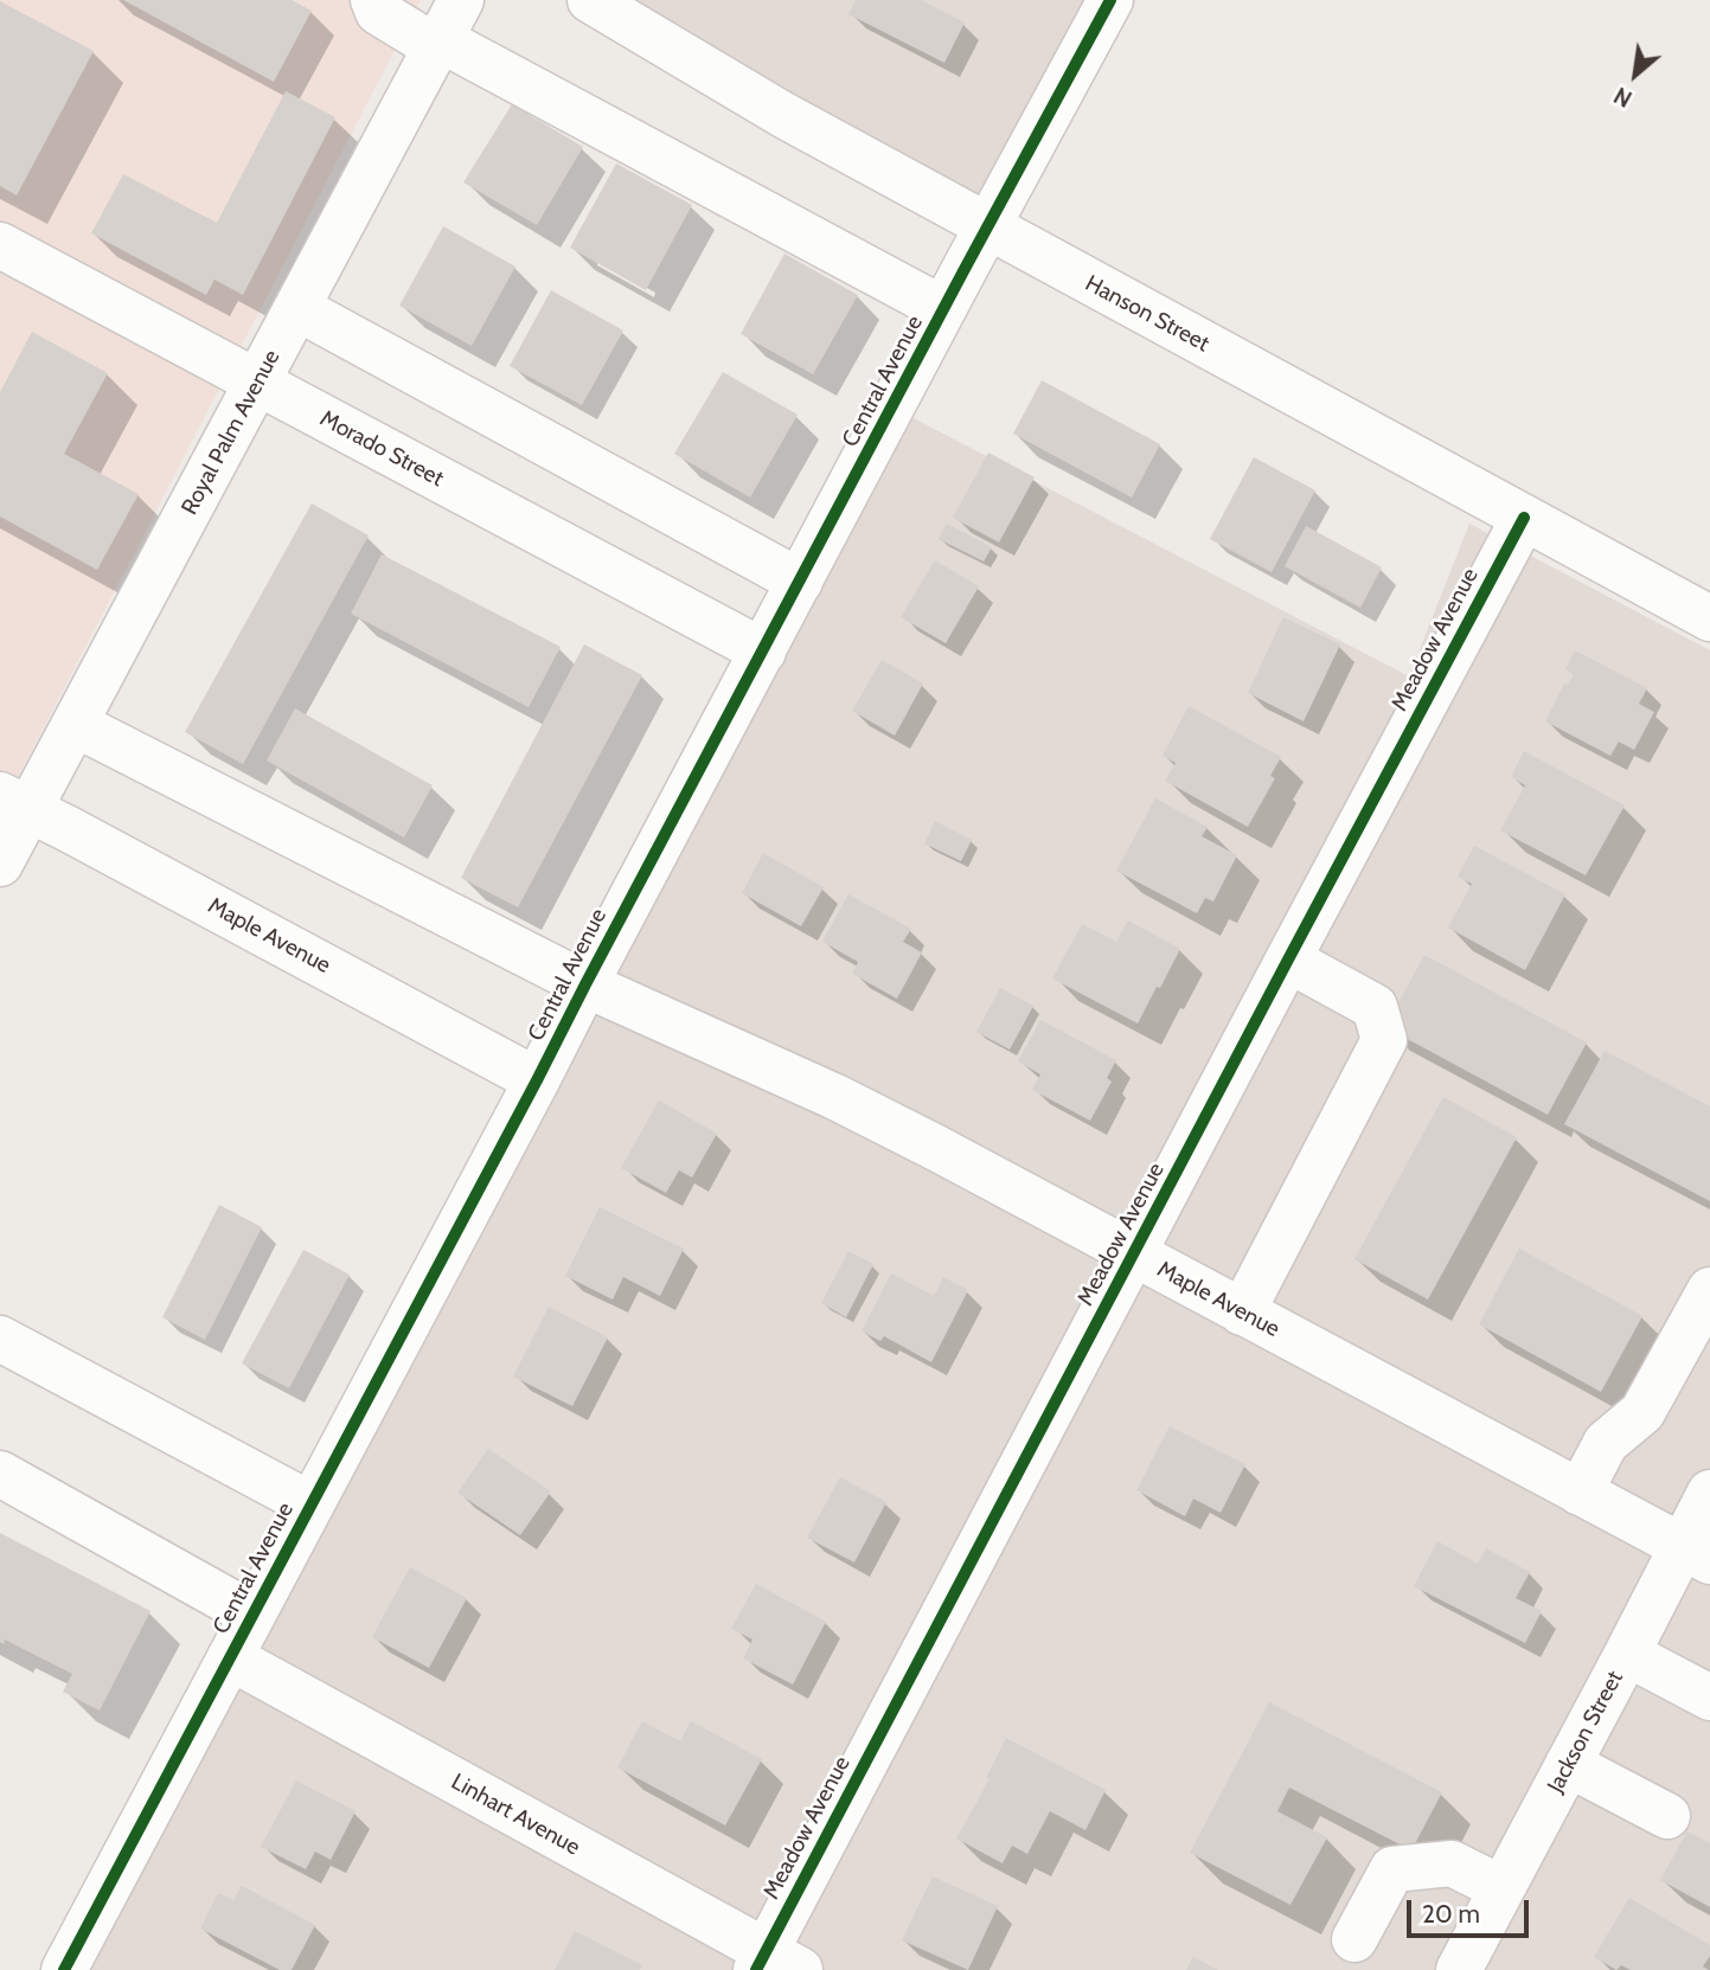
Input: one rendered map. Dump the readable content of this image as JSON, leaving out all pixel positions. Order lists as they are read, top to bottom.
{
  "streets": {
    "street": [
      "Hanson Street",
      "Central Avenue",
      "Royal Palm Avenue",
      "Morado Street",
      "Meadow Avenue",
      "Maple Avenue",
      "Jackson Street",
      "Linhart Avenue"
    ]
  },
  "crossings": [
    ["Hanson Street", "Central Avenue"],
    ["Hanson Street", "Meadow Avenue"],
    ["Central Avenue", "Morado Street"],
    ["Central Avenue", "Maple Avenue"],
    ["Central Avenue", "Linhart Avenue"],
    ["Royal Palm Avenue", "Morado Street"],
    ["Royal Palm Avenue", "Maple Avenue"],
    ["Meadow Avenue", "Maple Avenue"],
    ["Meadow Avenue", "Linhart Avenue"],
    ["Maple Avenue", "Jackson Street"]
  ],
  "scale_bar": "20 m",
  "north": "bottom left"
}
